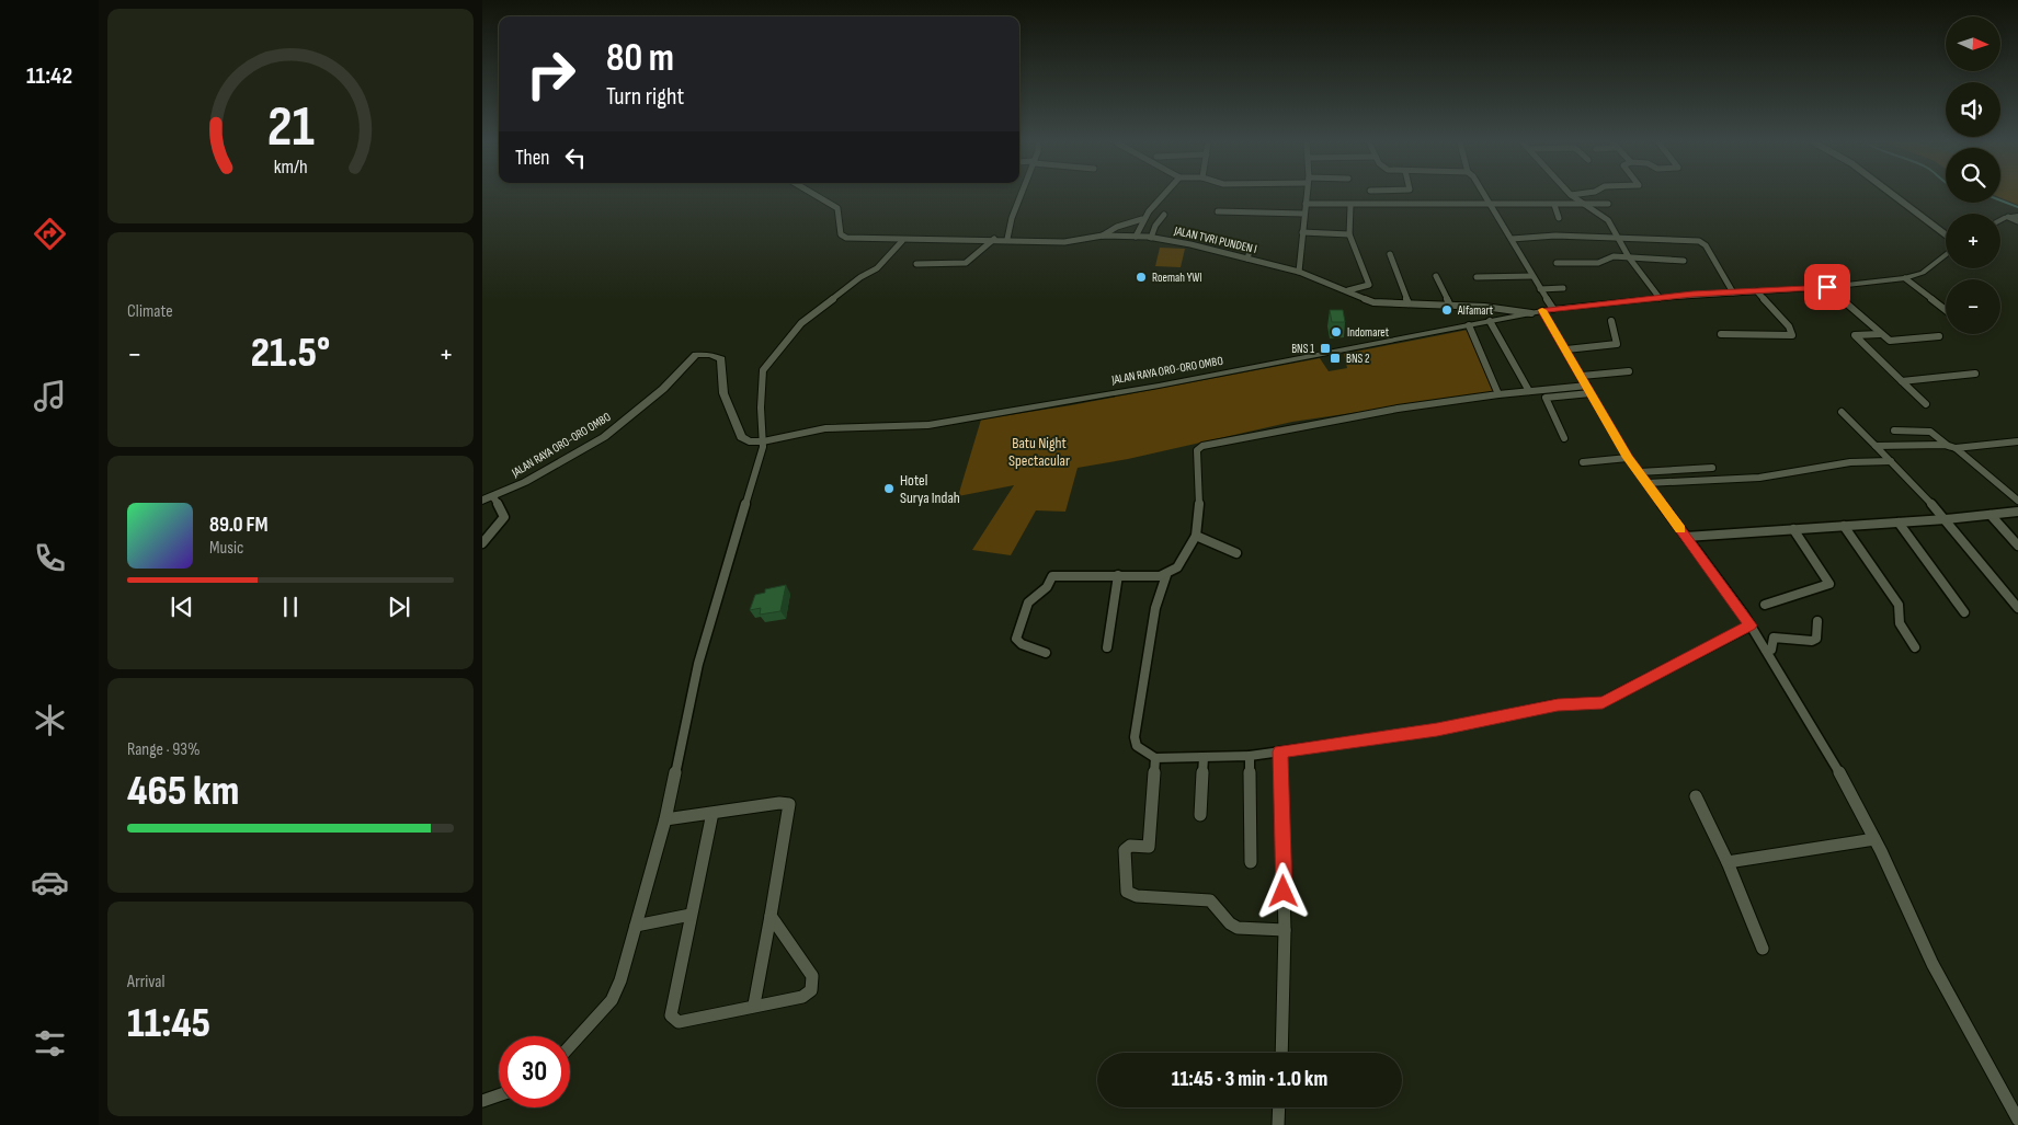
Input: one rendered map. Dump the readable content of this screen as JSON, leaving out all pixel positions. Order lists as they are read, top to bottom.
{
  "streets": {
    "main road": ["JALAN RAYA ORO-ORO OMBO"],
    "street": ["JALAN TVRI PUNDEN I"]
  },
  "crossings": [
    ["JALAN TVRI PUNDEN I", "JALAN RAYA ORO-ORO OMBO"]
  ],
  "parks": ["Batu Night Spectacular"],
  "places": {
    "other": [
      "Roemah YWI",
      "Alfamart",
      "Indomaret",
      "Hotel Surya Indah"
    ],
    "transit": ["BNS 1", "BNS 2"]
  },
  "north": "right",
  "page": {
    "tabs": "11:42",
    "map_buttons": ["+", "−"],
    "turn": ["80 m", "Turn right"],
    "then": "Then",
    "tile": [
      "Climate",
      ["Range · 93%", "465 km"],
      ["Arrival", "11:45"]
    ],
    "heat": ["−", "21.5°", "+"],
    "song": ["89.0 FM", "Music"],
    "limit": "30",
    "trip": "11:45 · 3 min · 1.0 km",
    "gauge": ["21", "km/h"]
  }
}
